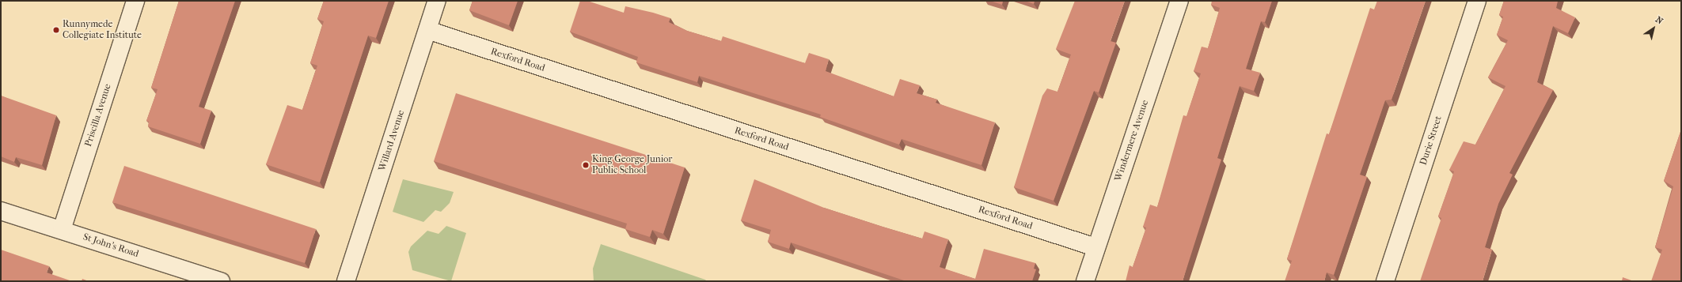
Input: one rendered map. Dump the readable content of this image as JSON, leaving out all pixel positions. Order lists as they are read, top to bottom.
{
  "streets": {
    "street": [
      "Rexford Road",
      "Priscilla Avenue",
      "Willard Avenue",
      "Windermere Avenue",
      "Durie Street",
      "St John's Road"
    ]
  },
  "crossings": [
    ["Rexford Road", "Willard Avenue"],
    ["Rexford Road", "Windermere Avenue"],
    ["Priscilla Avenue", "St John's Road"]
  ],
  "places": ["Runnymede Collegiate Institute", "King George Junior Public School"],
  "north": "top right"
}
